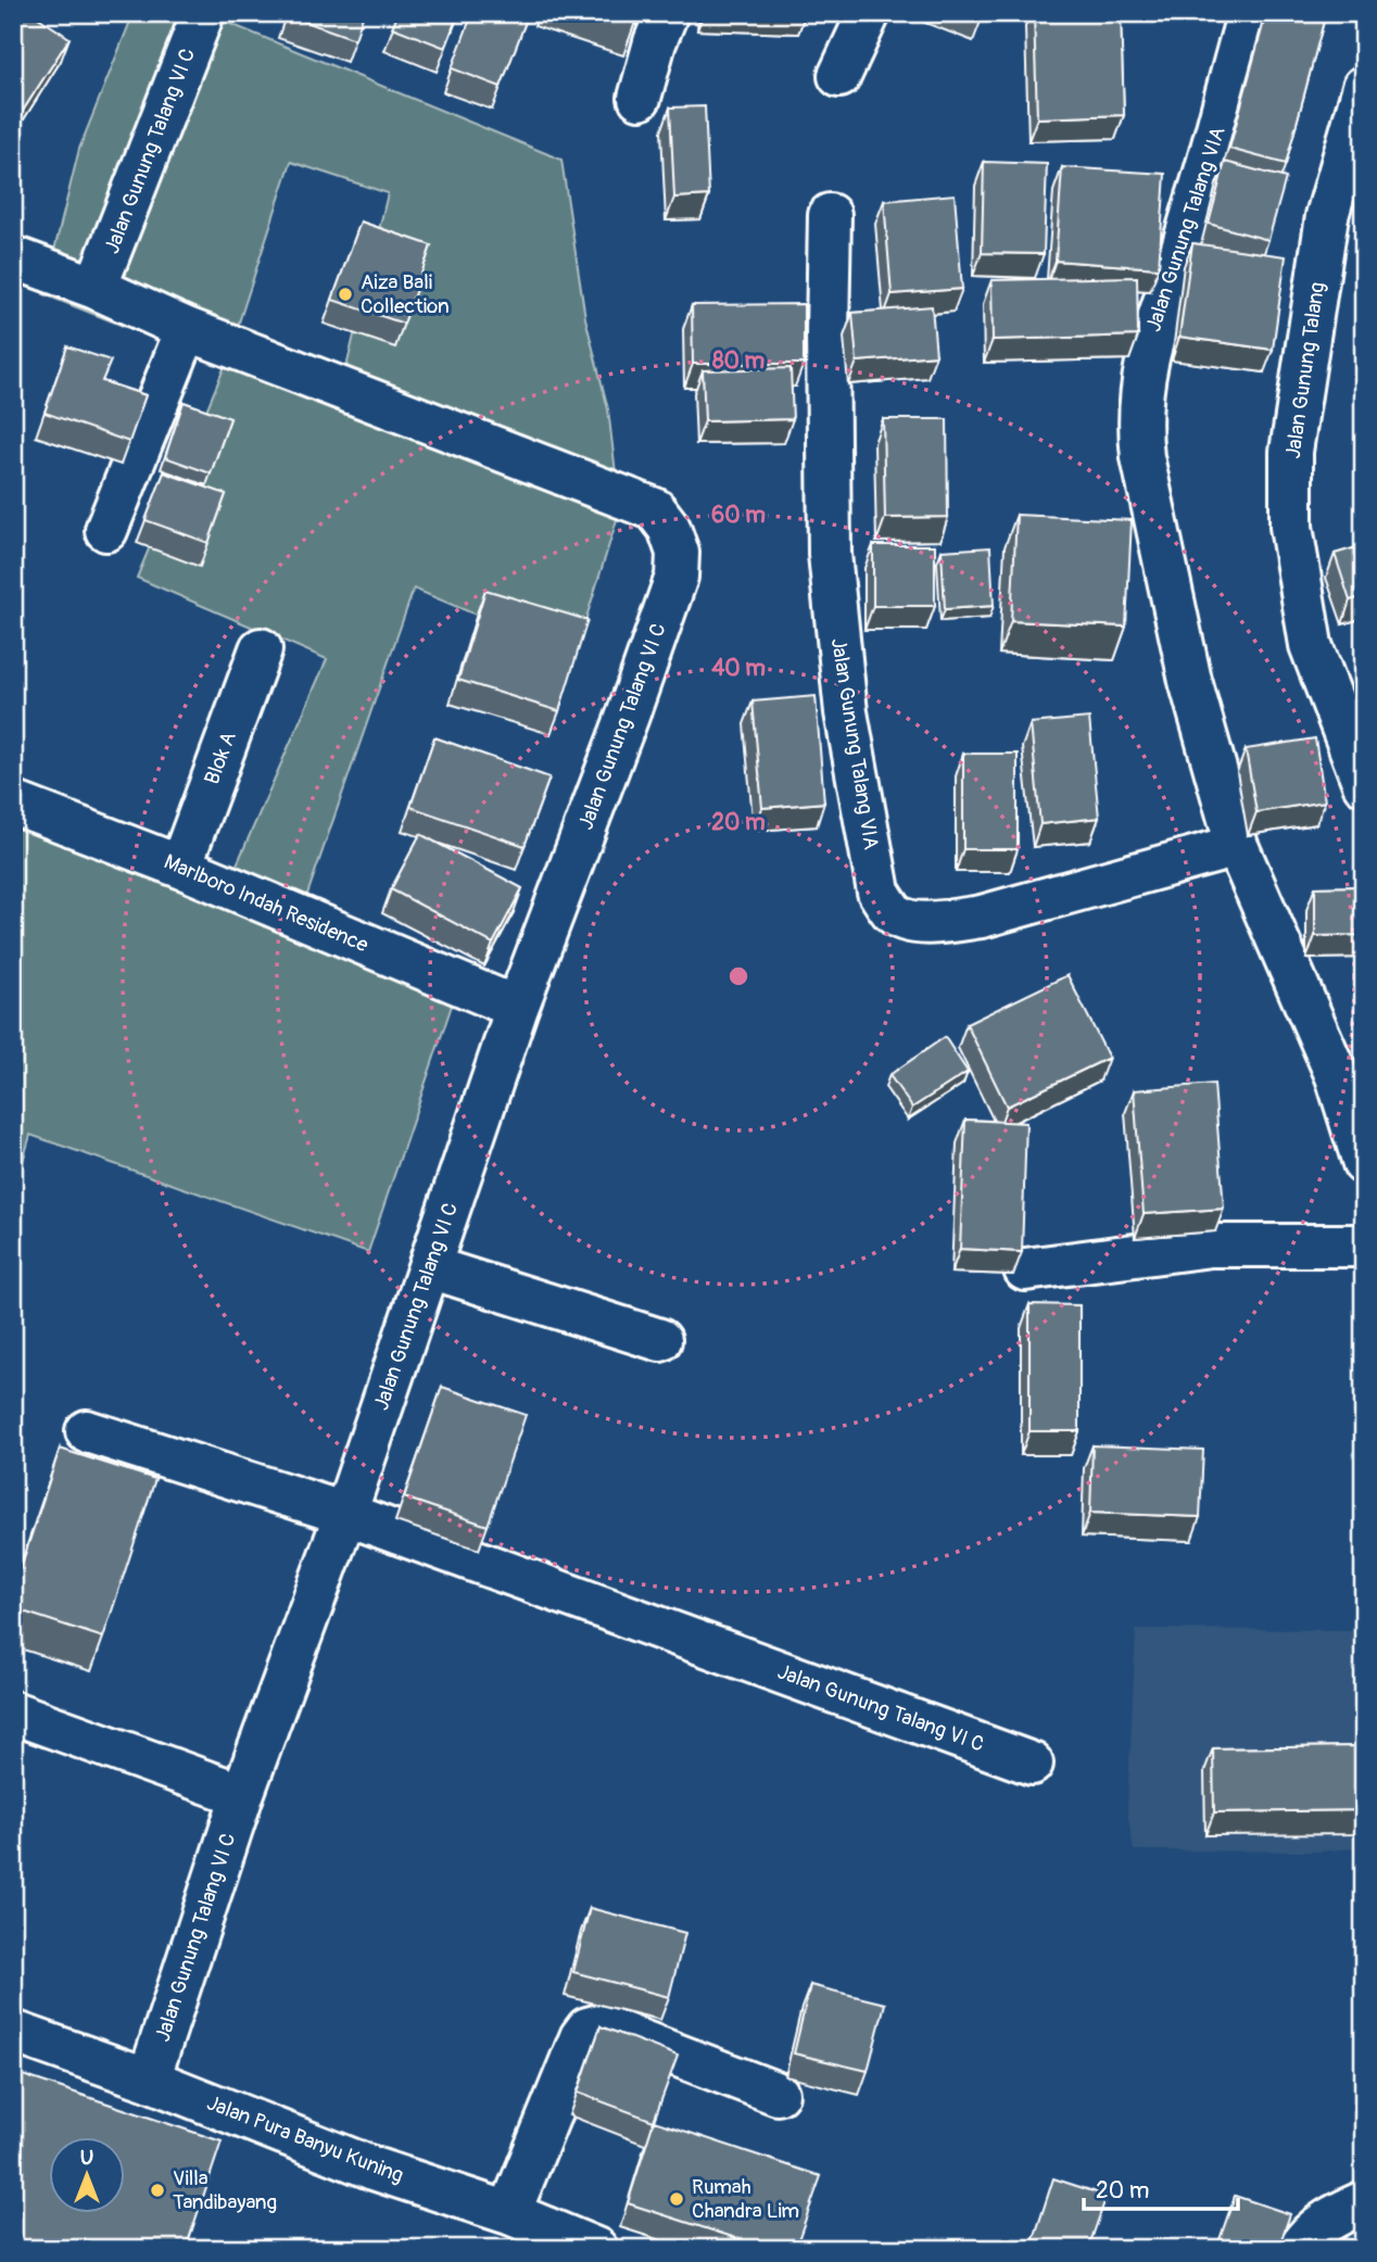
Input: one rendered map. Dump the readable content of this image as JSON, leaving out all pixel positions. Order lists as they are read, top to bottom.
{
  "streets": {
    "street": [
      "Jalan Gunung Talang VI C",
      "Jalan Gunung Talang VIA",
      "Jalan Gunung Talang",
      "Blok A",
      "Marlboro Indah Residence",
      "Jalan Pura Banyu Kuning"
    ]
  },
  "crossings": [
    ["Jalan Gunung Talang VI C", "Marlboro Indah Residence"],
    ["Jalan Gunung Talang VI C", "Jalan Pura Banyu Kuning"],
    ["Blok A", "Marlboro Indah Residence"]
  ],
  "places": ["Aiza Bali Collection", "Villa Tandibayang", "Rumah Chandra Lim"],
  "scale_bar": "20 m",
  "north": "top",
  "rings": [
    "80 m",
    "60 m",
    "40 m",
    "20 m"
  ]
}
